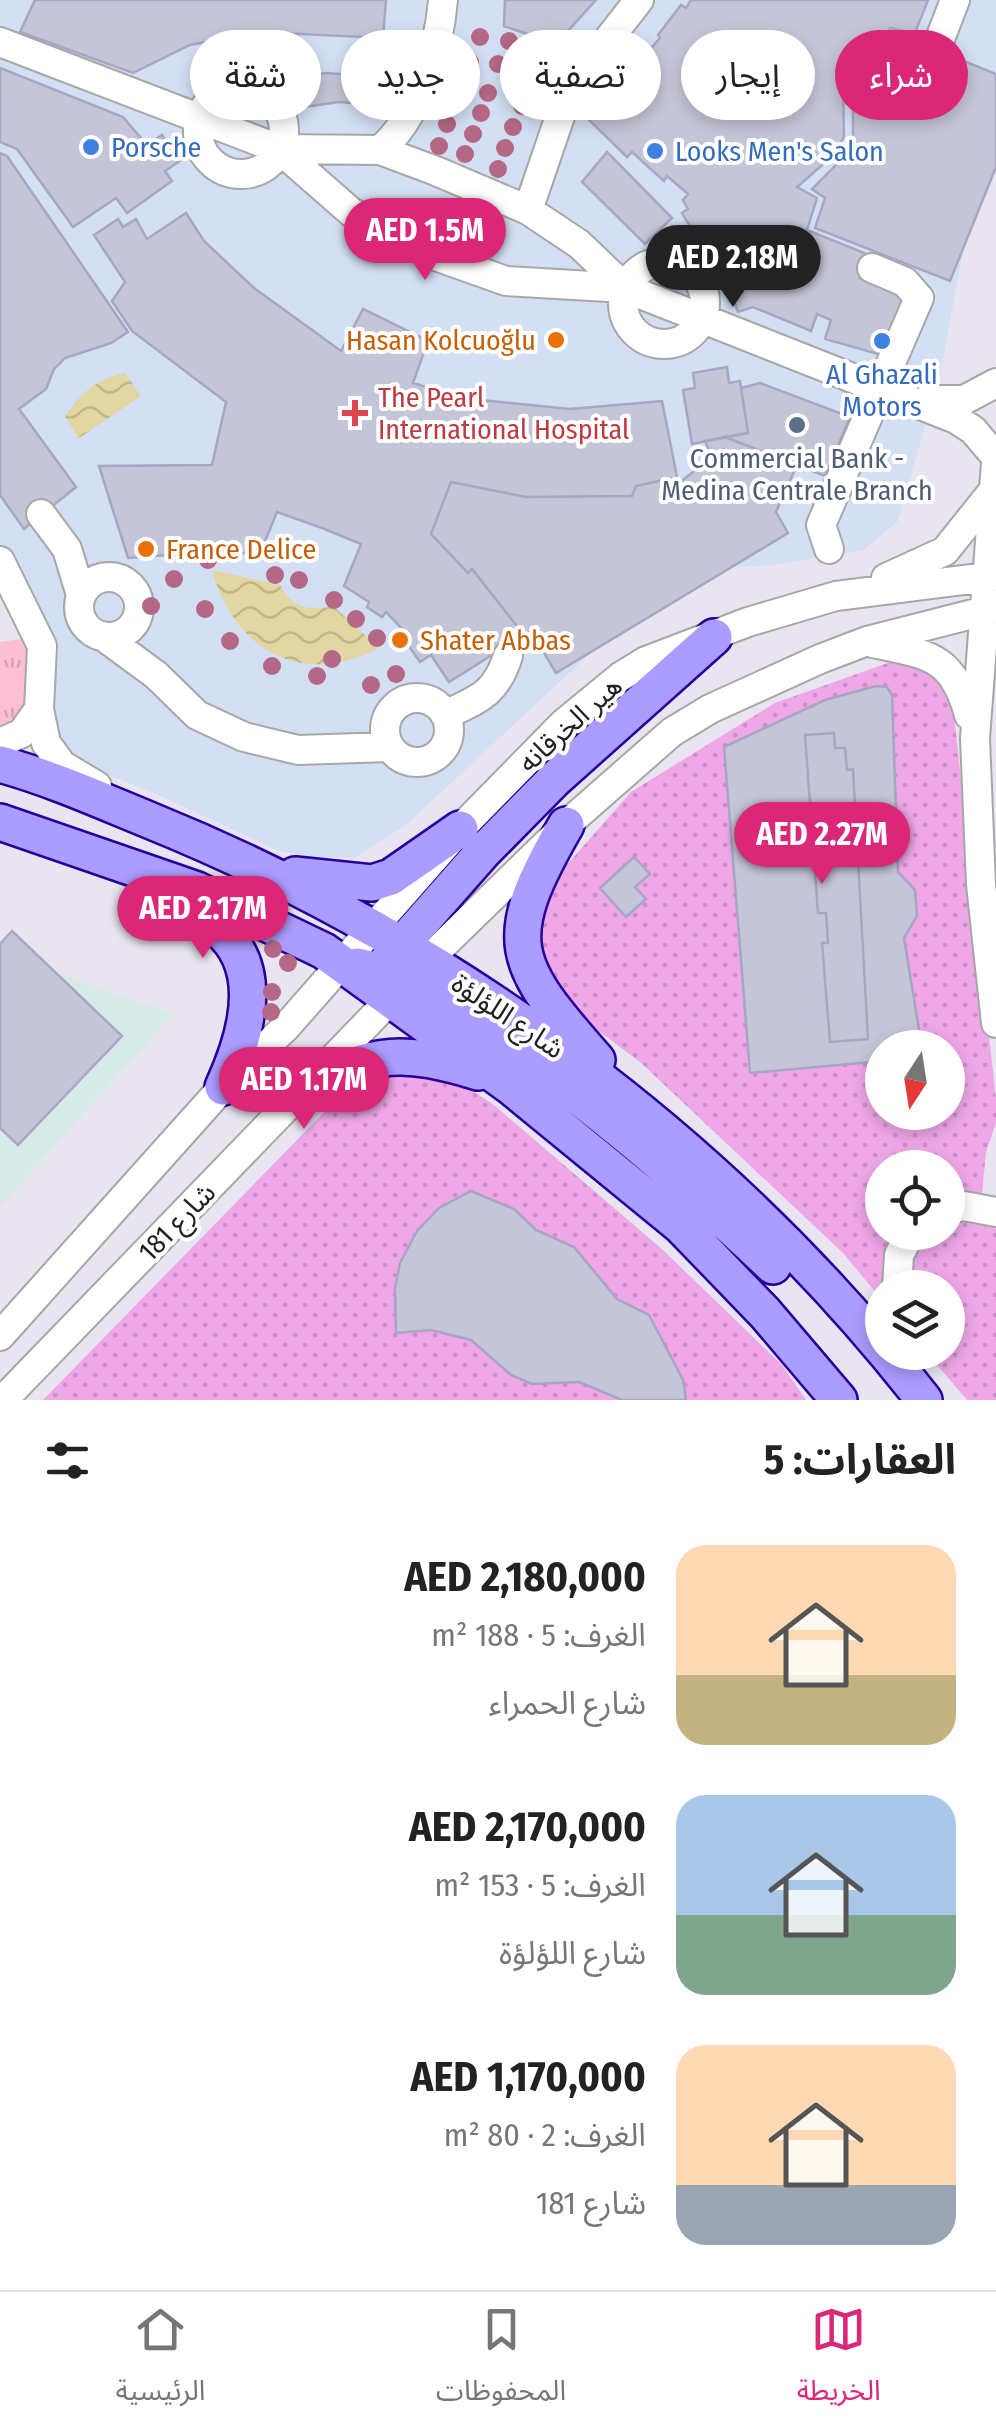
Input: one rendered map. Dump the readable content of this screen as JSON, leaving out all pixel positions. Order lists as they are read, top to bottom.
{
  "streets": {
    "main road": ["شارع اللؤلؤة"],
    "street": ["هير الخرقانه", "شارع 181"]
  },
  "crossings": [
    ["هير الخرقانه", "شارع اللؤلؤة"],
    ["هير الخرقانه", "شارع 181"],
    ["شارع اللؤلؤة", "شارع 181"]
  ],
  "places": {
    "other": [
      "Porsche",
      "Looks Men's Salon",
      "Hasan Kolcuoğlu",
      "Al Ghazali Motors",
      "Commercial Bank - Medina Centrale Branch",
      "France Delice",
      "Shater Abbas"
    ],
    "health": ["The Pearl International Hospital"]
  },
  "north": "bottom",
  "page": {
    "chip": [
      "شراء",
      "إيجار",
      "تصفية",
      "جديد",
      "شقة"
    ],
    "price": [
      "AED 1.5M",
      "AED 2.18M",
      "AED 2.27M",
      "AED 2.17M",
      "AED 1.17M"
    ],
    "heading": "العقارات: 5",
    "list": [
      {
        "name": "AED 2,180,000",
        "note": "الغرف: 5 · 188 m² · شارع الحمراء"
      },
      {
        "name": "AED 2,170,000",
        "note": "الغرف: 5 · 153 m² · شارع اللؤلؤة"
      },
      {
        "name": "AED 1,170,000",
        "note": "الغرف: 2 · 80 m² · شارع 181"
      }
    ],
    "tabs": ["الخريطة", "المحفوظات", "الرئيسية"]
  }
}
